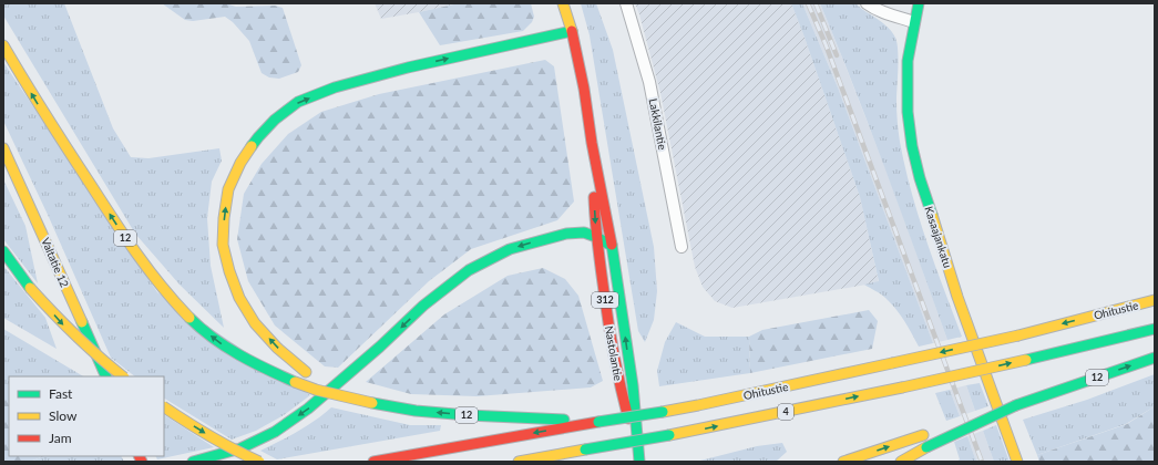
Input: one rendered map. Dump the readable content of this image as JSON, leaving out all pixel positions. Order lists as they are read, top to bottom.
{
  "streets": {
    "main road": [
      "Kasaajankatu",
      "12",
      "Valtatie 12",
      "312",
      "Ohitustie",
      "Nastolantie",
      "4"
    ],
    "street": ["Lakkilantie"]
  },
  "crossings": [
    ["12", "Ohitustie"]
  ],
  "legend": ["Fast", "Slow", "Jam"]
}
